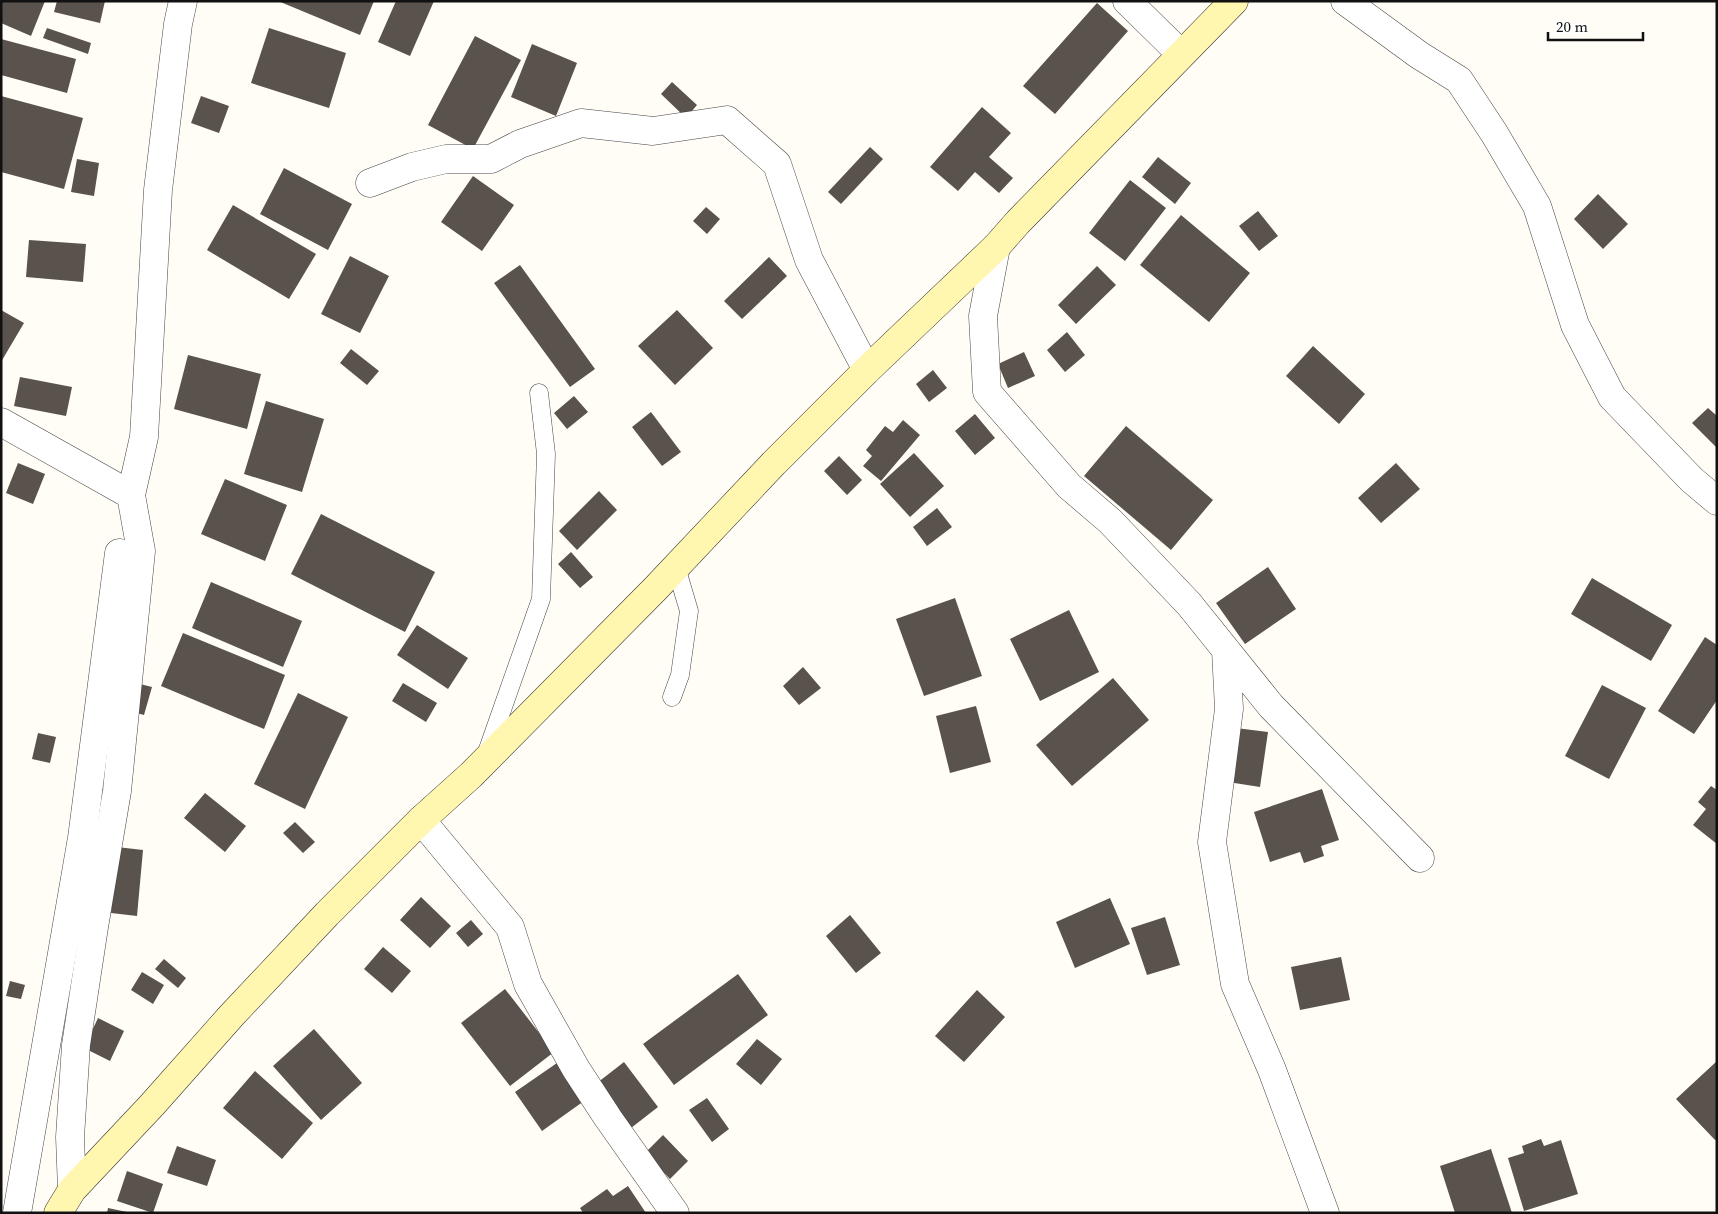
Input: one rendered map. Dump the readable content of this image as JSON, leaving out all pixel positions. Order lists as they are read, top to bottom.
{
  "scale_bar": "20 m"
}
